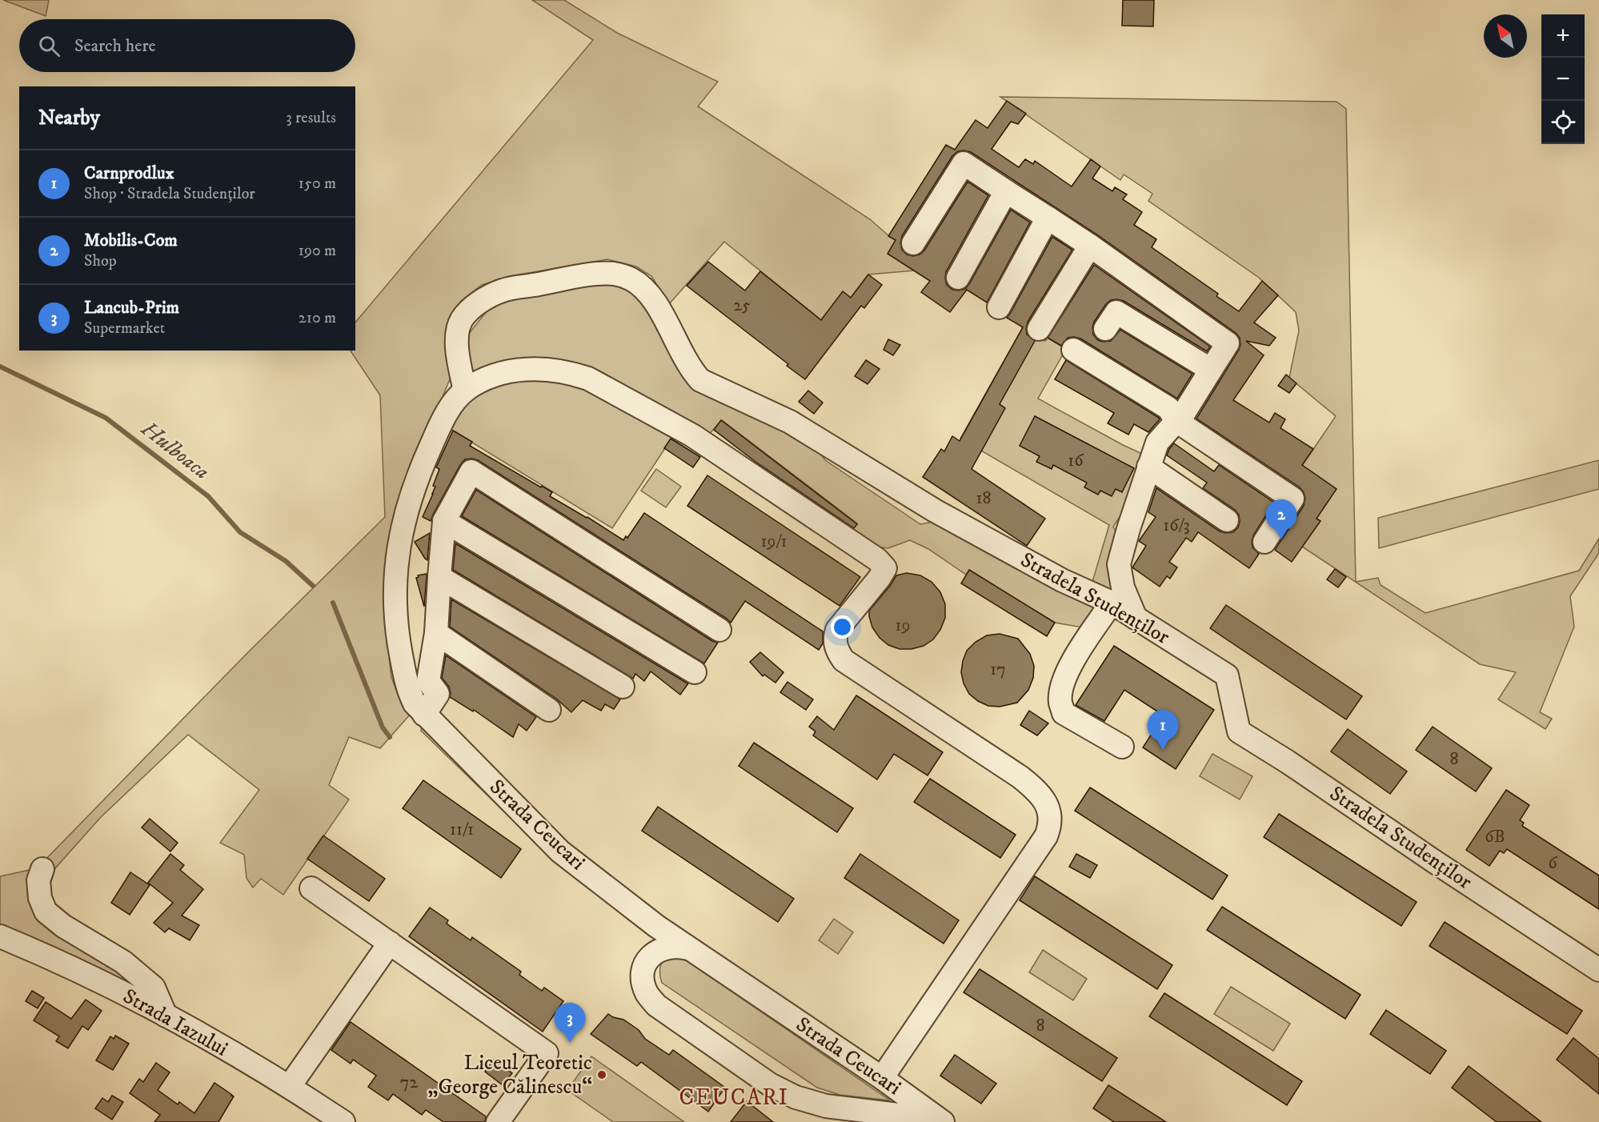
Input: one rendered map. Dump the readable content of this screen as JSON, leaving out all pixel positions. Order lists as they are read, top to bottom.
{
  "streets": {
    "street": ["Stradela Studenților", "Strada Ceucari", "Strada Iazului"]
  },
  "crossings": [
    ["Stradela Studenților", "Strada Ceucari"]
  ],
  "districts": ["CEUCARI"],
  "water": ["Hulboaca"],
  "places": ["Liceul Teoretic „George Călinescu“"],
  "house_numbers": [
    "25",
    "16",
    "18",
    "16/3",
    "19/1",
    "19",
    "17",
    "8",
    "11/1",
    "6B",
    "6",
    "8",
    "72"
  ],
  "north": "top left",
  "page": {
    "map_buttons": ["+", "−"],
    "search": "Search here",
    "heading": ["Nearby", "3 results"],
    "list": [
      {
        "mark": "1",
        "name": "Carnprodlux",
        "note": "Shop · Stradela Studenților",
        "value": "150 m"
      },
      {
        "mark": "2",
        "name": "Mobilis-Com",
        "note": "Shop",
        "value": "190 m"
      },
      {
        "mark": "3",
        "name": "Lancub-Prim",
        "note": "Supermarket",
        "value": "210 m"
      }
    ],
    "pins": ["2", "1", "3"]
  }
}
